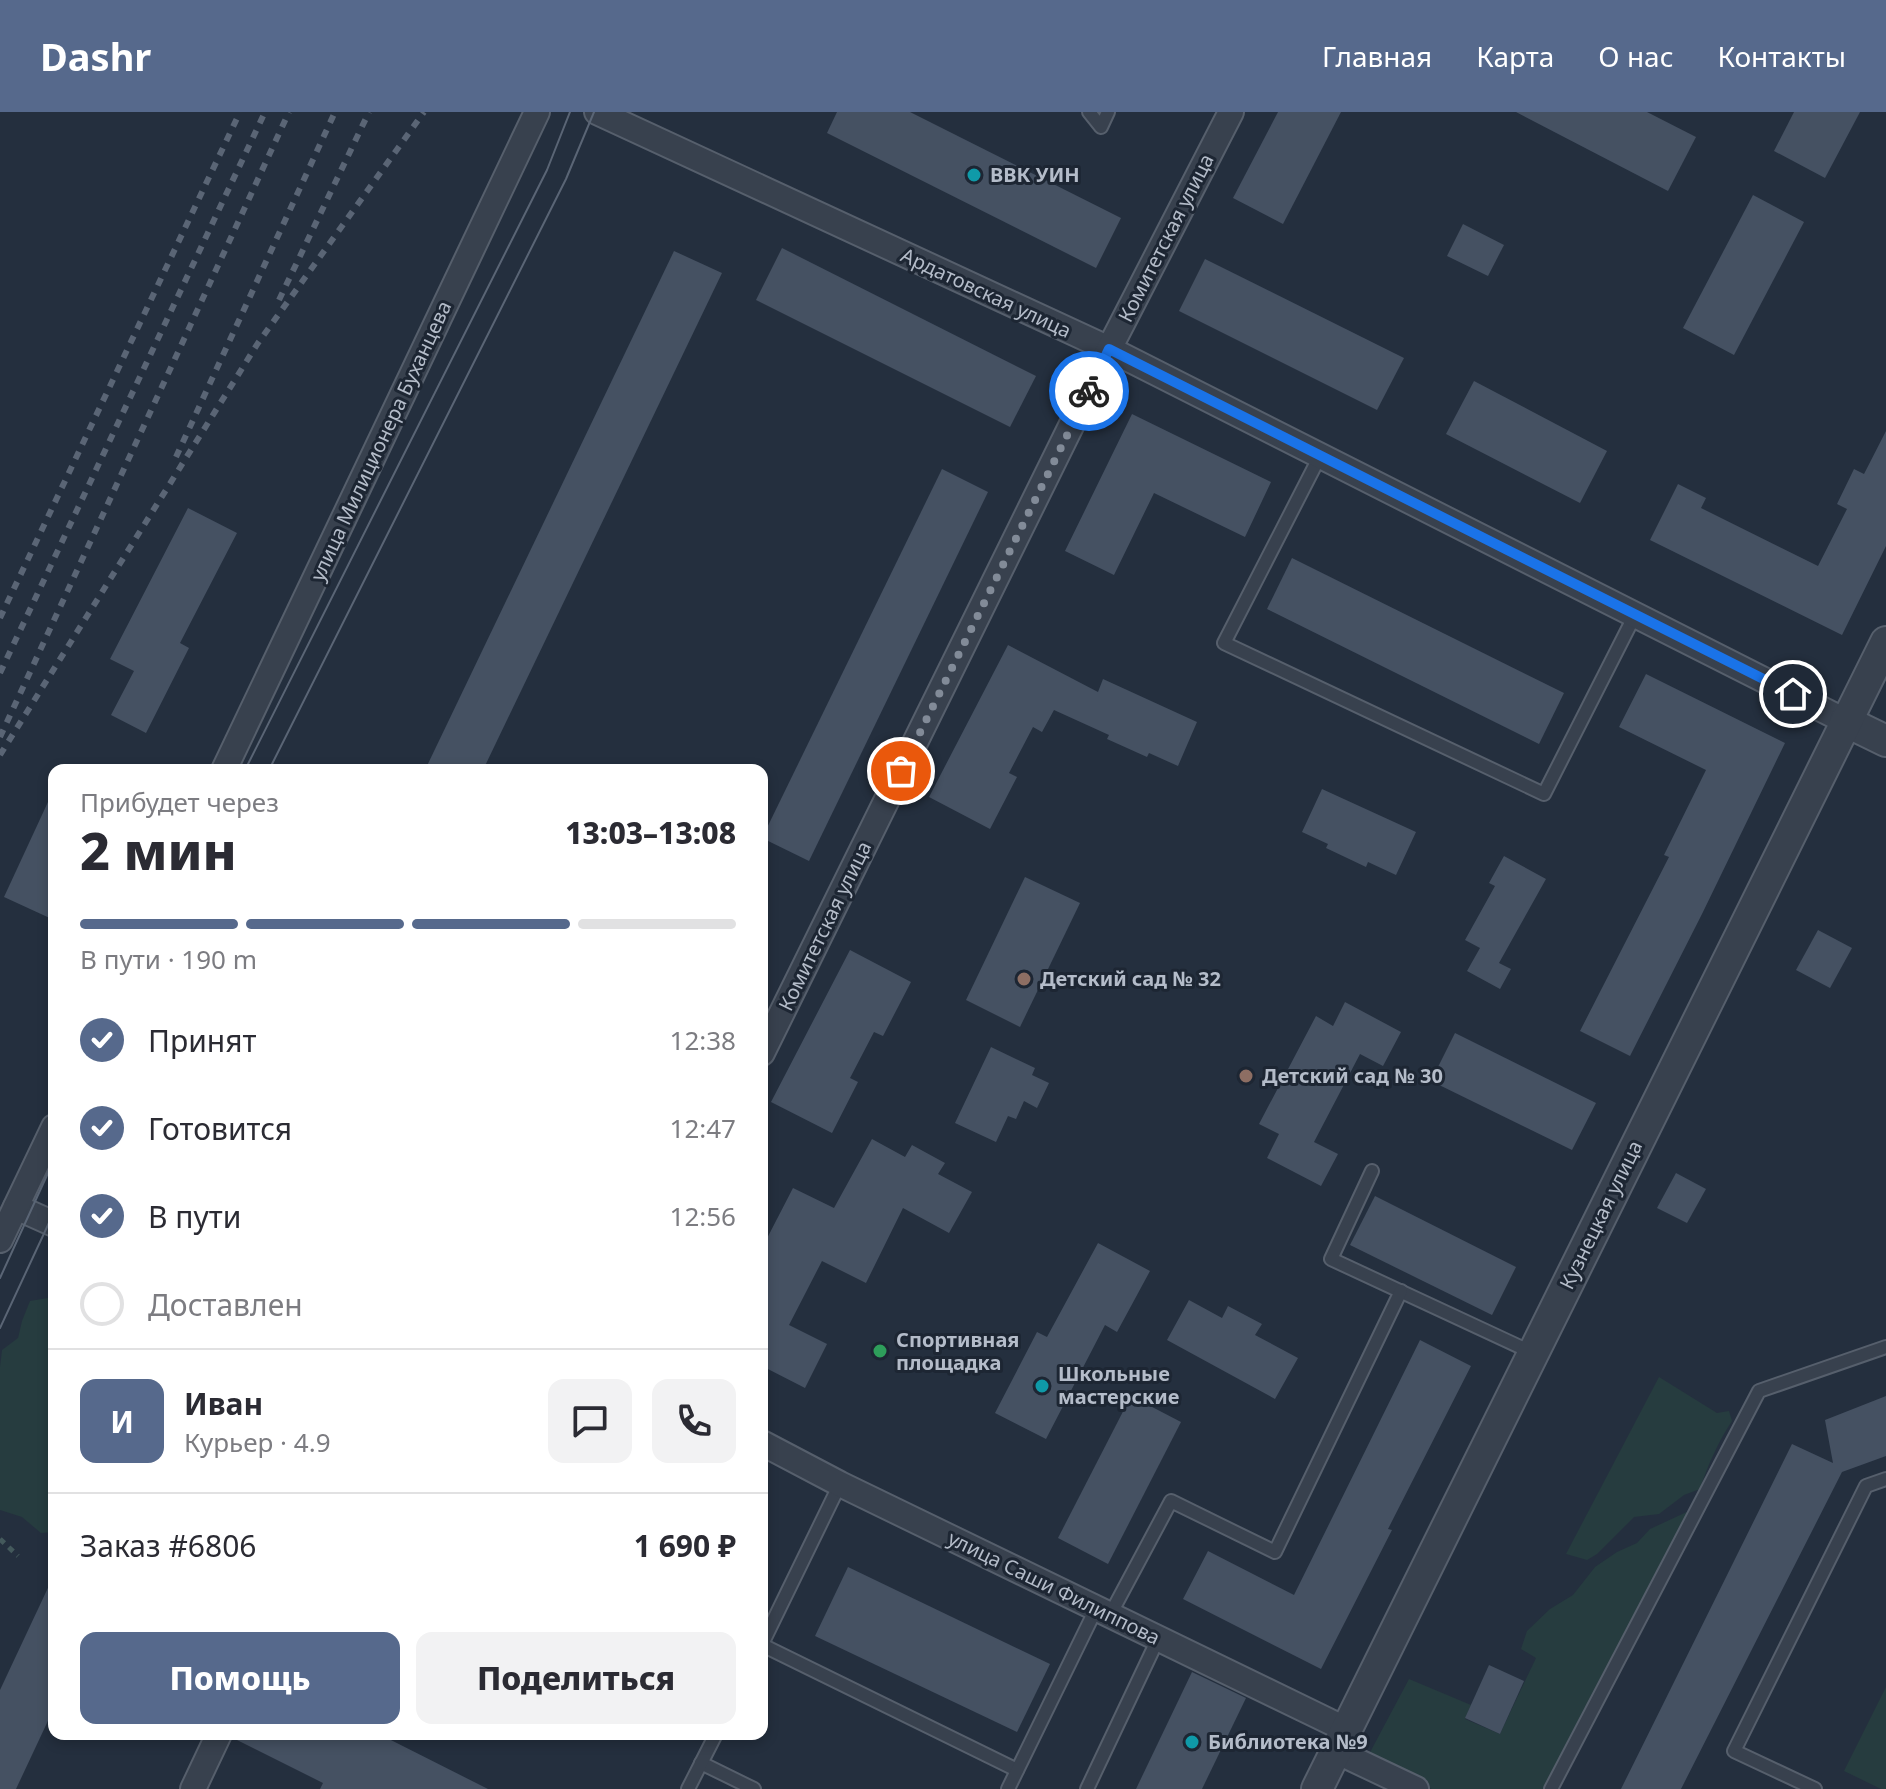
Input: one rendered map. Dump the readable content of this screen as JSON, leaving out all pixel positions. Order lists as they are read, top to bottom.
{
  "streets": {
    "street": [
      "Комитетская улица",
      "Ардатовская улица",
      "улица Милиционера Буханцева",
      "Кузнецкая улица",
      "улица Саши Филиппова"
    ]
  },
  "crossings": [
    ["Комитетская улица", "Ардатовская улица"],
    ["Ардатовская улица", "Кузнецкая улица"],
    ["Кузнецкая улица", "улица Саши Филиппова"]
  ],
  "places": [
    "ВВК УИН",
    "Детский сад № 32",
    "Детский сад № 30",
    "Спортивная площадка",
    "Школьные мастерские",
    "Библиотека №9"
  ],
  "page": {
    "header": "Dashr",
    "nav": [
      "Главная",
      "Карта",
      "О нас",
      "Контакты"
    ],
    "heading": ["2 мин", "Прибудет через", "13:03–13:08"],
    "panel": [
      "Иван",
      "Курьер · 4.9",
      "Заказ #6806",
      "1 690 ₽"
    ],
    "bar": "В пути · 190 m",
    "list": [
      ["Принят", "12:38"],
      ["Готовится", "12:47"],
      ["В пути", "12:56"],
      "Доставлен"
    ],
    "round": "И",
    "buttons": ["Помощь", "Поделиться"]
  }
}
